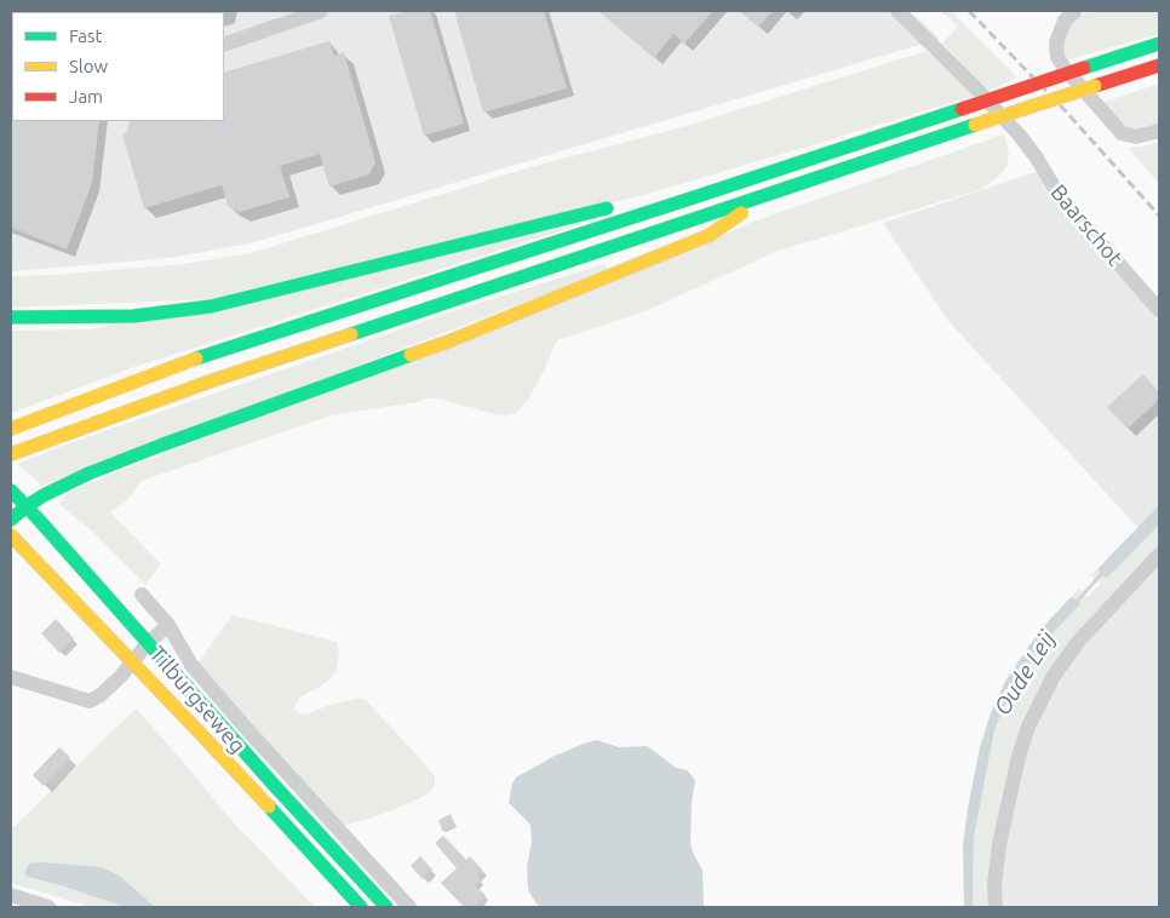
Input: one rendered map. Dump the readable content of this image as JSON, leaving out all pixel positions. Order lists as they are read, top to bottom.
{
  "streets": {
    "main road": ["Tilburgseweg"],
    "street": ["Baarschot"]
  },
  "water": ["Oude Leij"],
  "legend": ["Fast", "Slow", "Jam"]
}
